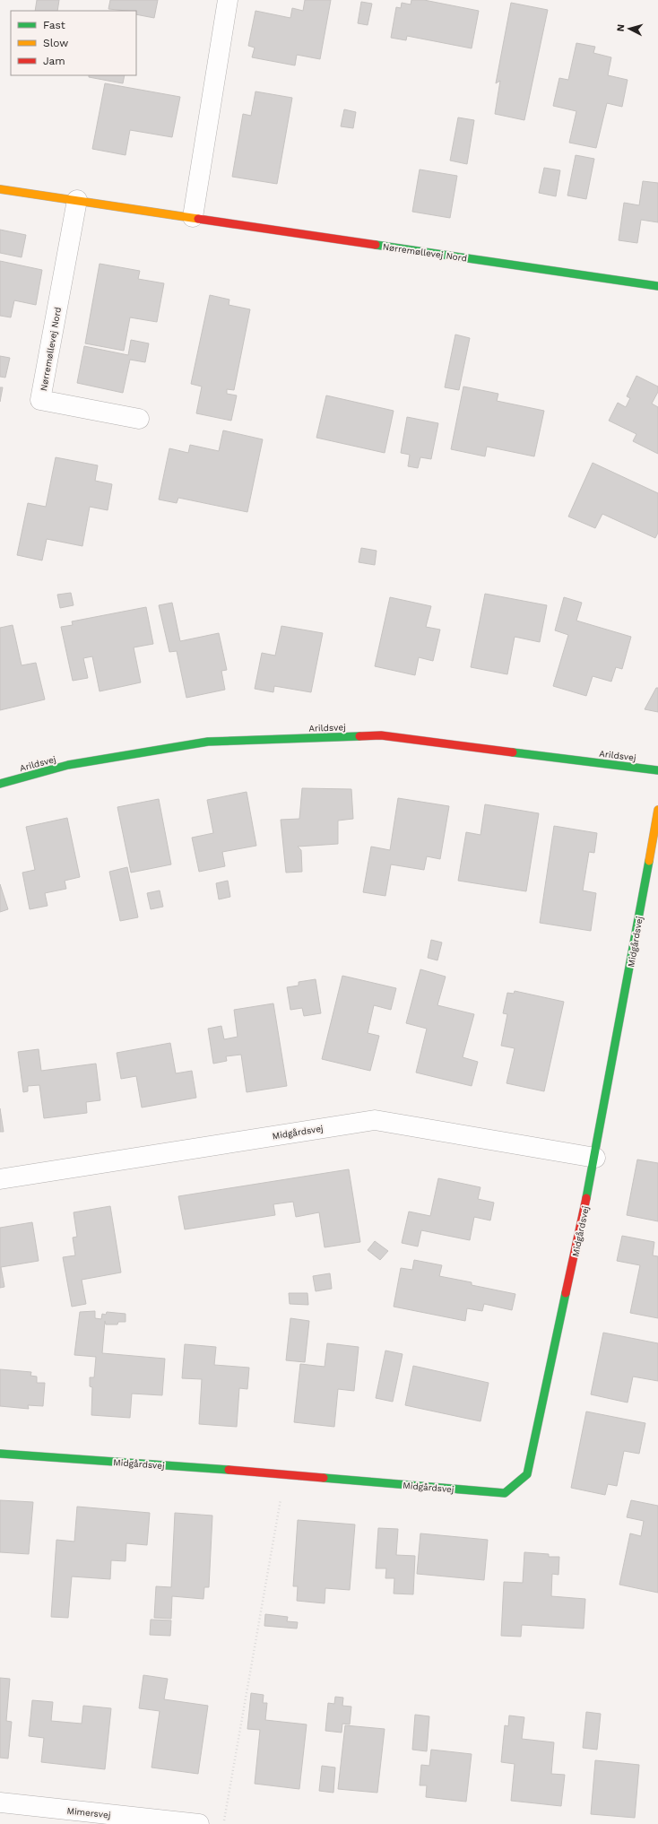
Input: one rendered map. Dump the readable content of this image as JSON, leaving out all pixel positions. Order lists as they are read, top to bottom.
{
  "streets": {
    "street": [
      "Nørremøllevej Nord",
      "Arildsvej",
      "Midgårdsvej",
      "Mimersvej"
    ]
  },
  "legend": ["Fast", "Slow", "Jam"],
  "north": "left"
}
